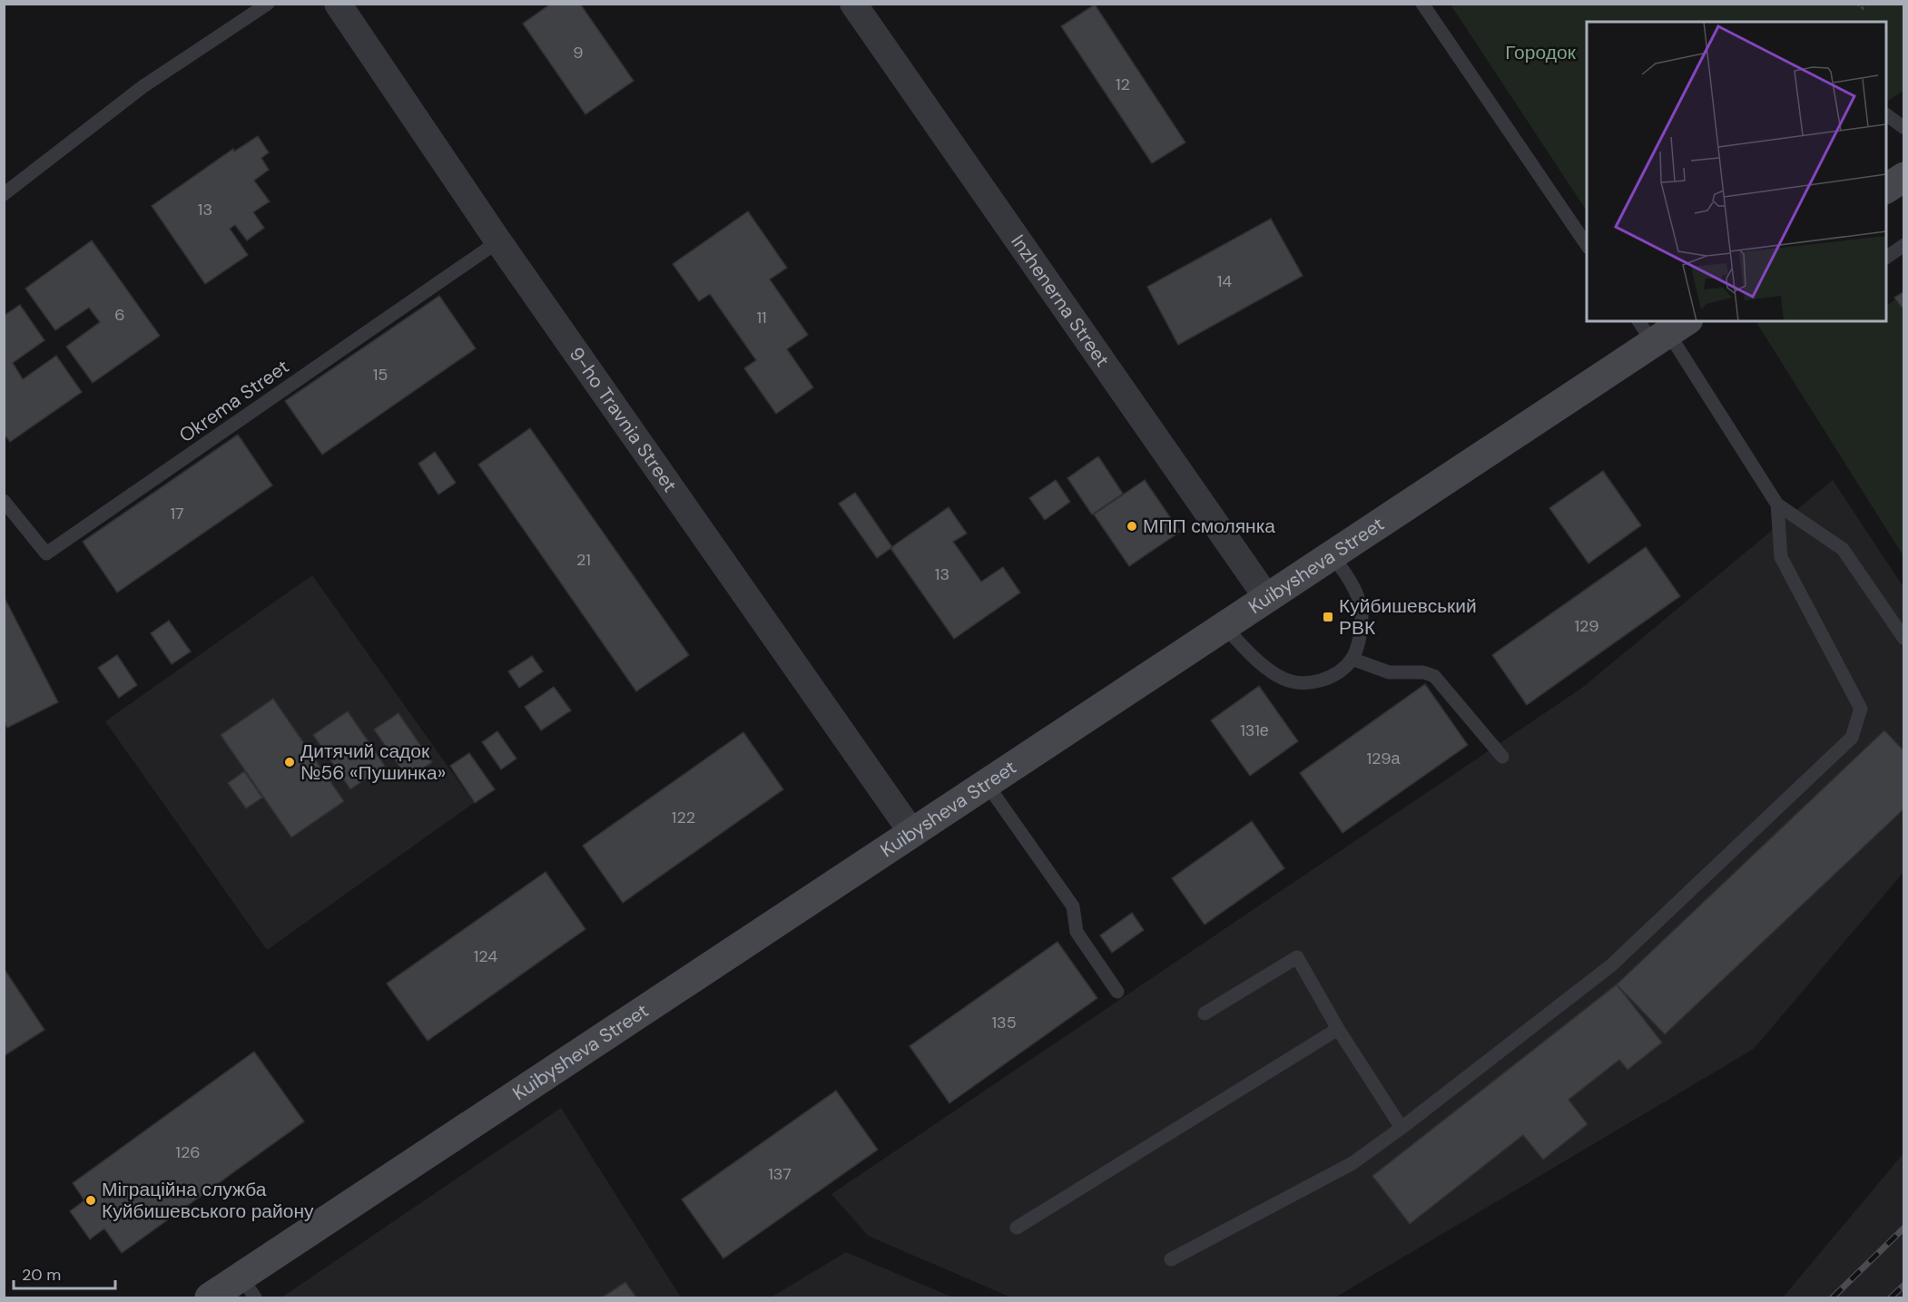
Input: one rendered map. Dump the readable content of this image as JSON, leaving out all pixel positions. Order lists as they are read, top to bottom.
{
  "streets": {
    "main road": ["Kuibysheva Street"],
    "street": ["Inzhenerna Street", "9-ho Travnia Street"],
    "lane": ["Okrema Street"]
  },
  "crossings": [
    ["Inzhenerna Street", "Kuibysheva Street"],
    ["Okrema Street", "9-ho Travnia Street"],
    ["9-ho Travnia Street", "Kuibysheva Street"]
  ],
  "parks": ["Городок"],
  "places": {
    "other": ["МПП смолянка", "Дитячий садок №56 «Пушинка»", "Міграційна служба Куйбишевського району"],
    "transit": ["Куйбишевський РВК"]
  },
  "house_numbers": [
    "9",
    "12",
    "13",
    "14",
    "6",
    "11",
    "15",
    "17",
    "21",
    "13",
    "129",
    "131е",
    "129а",
    "122",
    "124",
    "135",
    "126",
    "137"
  ],
  "scale_bar": "20 m"
}
